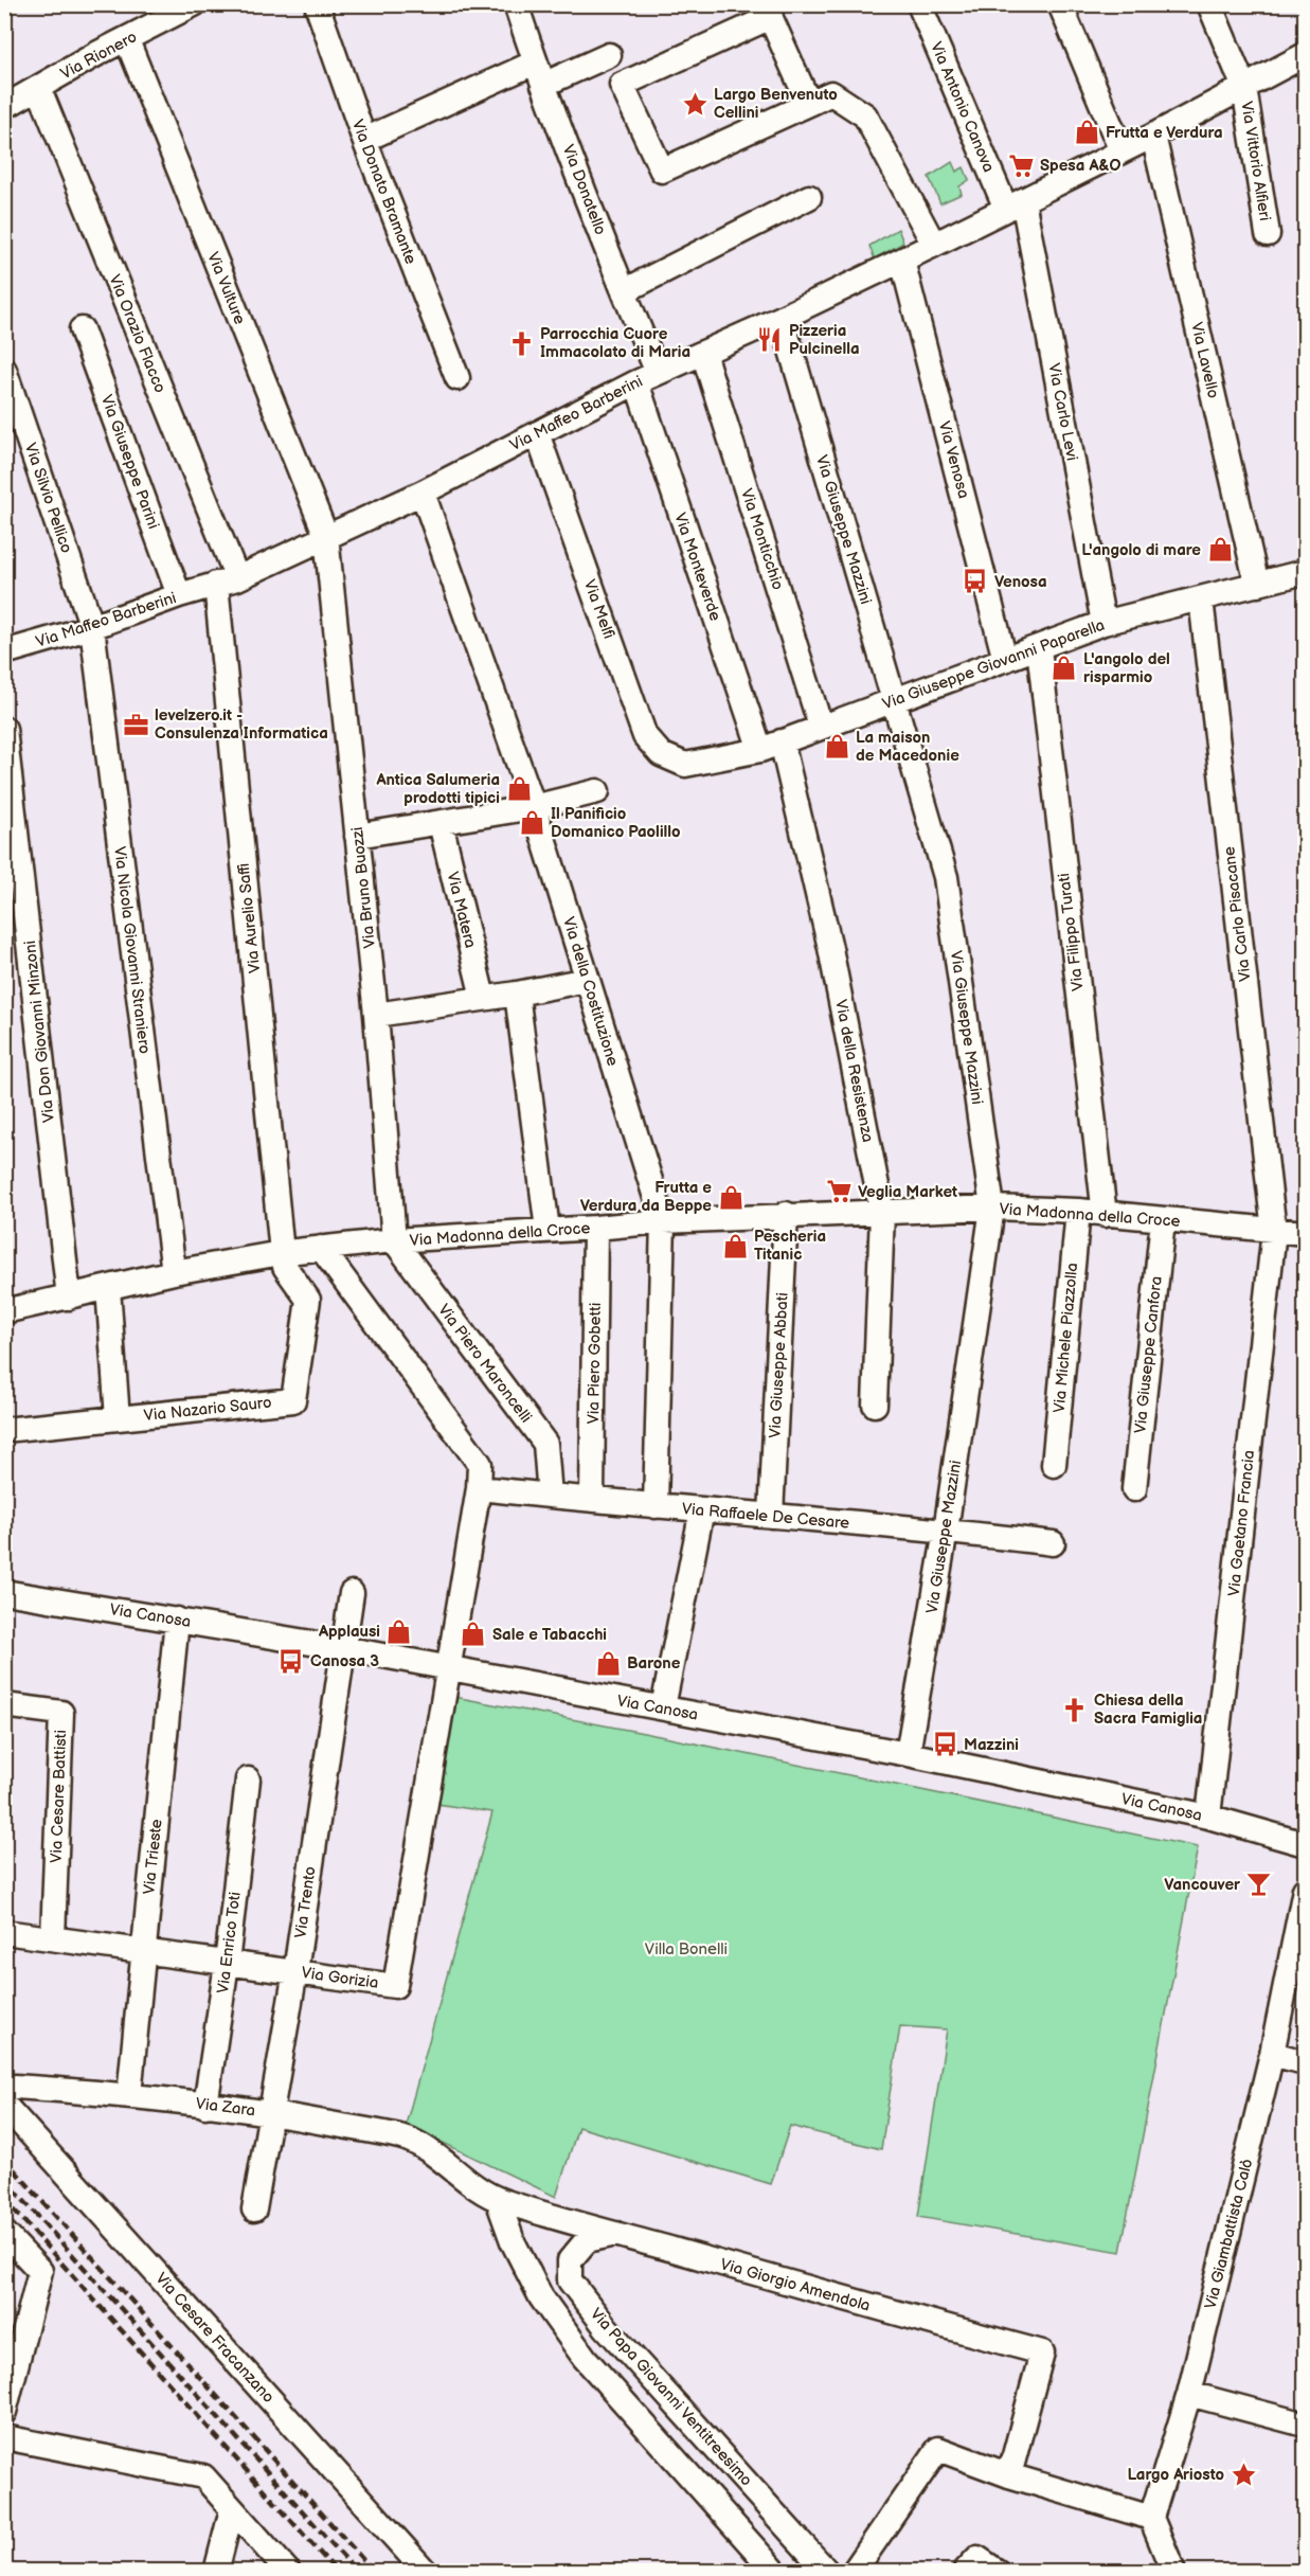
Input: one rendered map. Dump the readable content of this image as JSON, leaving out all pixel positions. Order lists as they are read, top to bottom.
{
  "streets": {
    "street": [
      "Via Rionero",
      "Via Antonio Canova",
      "Via Vittorio Alfieri",
      "Via Donatello",
      "Via Donato Bramante",
      "Via Vulture",
      "Via Orazio Flacco",
      "Via Lavello",
      "Via Carlo Levi",
      "Via Maffeo Barberini",
      "Via Venosa",
      "Via Giuseppe Parini",
      "Via Silvio Pellico",
      "Via Giuseppe Mazzini",
      "Via Monticchio",
      "Via Monteverde",
      "Via Melfi",
      "Via Giuseppe Giovanni Paparella",
      "Via Bruno Buozzi",
      "Via Matera",
      "Via Carlo Pisacane",
      "Via Aurelio Saffi",
      "Via Filippo Turati",
      "Via Nicola Giovanni Straniero",
      "Via della Costituzione",
      "Via Don Giovanni Minzoni",
      "Via della Resistenza",
      "Via Madonna della Croce",
      "Via Michele Piazzolla",
      "Via Giuseppe Canfora",
      "Via Piero Maroncelli",
      "Via Piero Gobetti",
      "Via Giuseppe Abbati",
      "Via Nazario Sauro",
      "Via Raffaele De Cesare",
      "Via Gaetano Francia",
      "Via Canosa",
      "Via Cesare Battisti",
      "Via Trieste",
      "Via Trento",
      "Via Enrico Toti",
      "Via Gorizia",
      "Via Zara",
      "Via Giambattista Calò",
      "Via Giorgio Amendola",
      "Via Cesare Fracanzano",
      "Via Papa Giovanni Ventitreesimo"
    ]
  },
  "crossings": [
    ["Via Rionero", "Via Vulture"],
    ["Via Rionero", "Via Orazio Flacco"],
    ["Via Antonio Canova", "Via Carlo Levi"],
    ["Via Antonio Canova", "Via Maffeo Barberini"],
    ["Via Vittorio Alfieri", "Via Maffeo Barberini"],
    ["Via Donatello", "Via Maffeo Barberini"],
    ["Via Donatello", "Via Monteverde"],
    ["Via Vulture", "Via Maffeo Barberini"],
    ["Via Vulture", "Via Bruno Buozzi"],
    ["Via Orazio Flacco", "Via Maffeo Barberini"],
    ["Via Orazio Flacco", "Via Aurelio Saffi"],
    ["Via Lavello", "Via Maffeo Barberini"],
    ["Via Lavello", "Via Giuseppe Giovanni Paparella"],
    ["Via Carlo Levi", "Via Maffeo Barberini"],
    ["Via Carlo Levi", "Via Giuseppe Giovanni Paparella"],
    ["Via Maffeo Barberini", "Via Venosa"],
    ["Via Maffeo Barberini", "Via Giuseppe Parini"],
    ["Via Maffeo Barberini", "Via Silvio Pellico"],
    ["Via Maffeo Barberini", "Via Giuseppe Mazzini"],
    ["Via Maffeo Barberini", "Via Monticchio"],
    ["Via Maffeo Barberini", "Via Monteverde"],
    ["Via Maffeo Barberini", "Via Melfi"],
    ["Via Maffeo Barberini", "Via Bruno Buozzi"],
    ["Via Maffeo Barberini", "Via Aurelio Saffi"],
    ["Via Maffeo Barberini", "Via Nicola Giovanni Straniero"],
    ["Via Maffeo Barberini", "Via della Costituzione"],
    ["Via Venosa", "Via Giuseppe Giovanni Paparella"],
    ["Via Silvio Pellico", "Via Nicola Giovanni Straniero"],
    ["Via Giuseppe Mazzini", "Via Giuseppe Giovanni Paparella"],
    ["Via Giuseppe Mazzini", "Via Madonna della Croce"],
    ["Via Giuseppe Mazzini", "Via Raffaele De Cesare"],
    ["Via Giuseppe Mazzini", "Via Canosa"],
    ["Via Monticchio", "Via Giuseppe Giovanni Paparella"],
    ["Via Monteverde", "Via Giuseppe Giovanni Paparella"],
    ["Via Monteverde", "Via della Resistenza"],
    ["Via Melfi", "Via Giuseppe Giovanni Paparella"],
    ["Via Giuseppe Giovanni Paparella", "Via Carlo Pisacane"],
    ["Via Giuseppe Giovanni Paparella", "Via Filippo Turati"],
    ["Via Giuseppe Giovanni Paparella", "Via della Resistenza"],
    ["Via Bruno Buozzi", "Via Madonna della Croce"],
    ["Via Bruno Buozzi", "Via Piero Maroncelli"],
    ["Via Carlo Pisacane", "Via Madonna della Croce"],
    ["Via Carlo Pisacane", "Via Gaetano Francia"],
    ["Via Aurelio Saffi", "Via Madonna della Croce"],
    ["Via Aurelio Saffi", "Via Nazario Sauro"],
    ["Via Filippo Turati", "Via Madonna della Croce"],
    ["Via Nicola Giovanni Straniero", "Via Madonna della Croce"],
    ["Via della Costituzione", "Via Madonna della Croce"],
    ["Via della Costituzione", "Via Raffaele De Cesare"],
    ["Via Don Giovanni Minzoni", "Via Madonna della Croce"],
    ["Via della Resistenza", "Via Madonna della Croce"],
    ["Via Madonna della Croce", "Via Michele Piazzolla"],
    ["Via Madonna della Croce", "Via Giuseppe Canfora"],
    ["Via Madonna della Croce", "Via Piero Maroncelli"],
    ["Via Madonna della Croce", "Via Piero Gobetti"],
    ["Via Madonna della Croce", "Via Giuseppe Abbati"],
    ["Via Madonna della Croce", "Via Nazario Sauro"],
    ["Via Madonna della Croce", "Via Gaetano Francia"],
    ["Via Piero Maroncelli", "Via Raffaele De Cesare"],
    ["Via Piero Gobetti", "Via Raffaele De Cesare"],
    ["Via Giuseppe Abbati", "Via Raffaele De Cesare"],
    ["Via Gaetano Francia", "Via Canosa"],
    ["Via Canosa", "Via Trieste"],
    ["Via Canosa", "Via Trento"],
    ["Via Canosa", "Via Gorizia"],
    ["Via Cesare Battisti", "Via Gorizia"],
    ["Via Trieste", "Via Gorizia"],
    ["Via Trieste", "Via Zara"],
    ["Via Trento", "Via Gorizia"],
    ["Via Trento", "Via Zara"],
    ["Via Enrico Toti", "Via Gorizia"],
    ["Via Enrico Toti", "Via Zara"],
    ["Via Zara", "Via Giorgio Amendola"],
    ["Via Giorgio Amendola", "Via Papa Giovanni Ventitreesimo"]
  ],
  "parks": ["Villa Bonelli"],
  "places": {
    "place": ["Largo Benvenuto Cellini", "Largo Ariosto"],
    "shop": [
      "Frutta e Verdura",
      "L'angolo di mare",
      "L'angolo del risparmio",
      "La maison de Macedonie",
      "Antica Salumeria prodotti tipici",
      "Il Panificio Domanico Paolillo",
      "Frutta e Verdura da Beppe",
      "Pescheria Titanic",
      "Applausi",
      "Sale e Tabacchi",
      "Barone"
    ],
    "supermarket": ["Spesa A&O", "Veglia Market"],
    "restaurant": ["Pizzeria Pulcinella"],
    "church": ["Parrocchia Cuore Immacolato di Maria", "Chiesa della Sacra Famiglia"],
    "bus stop": ["Venosa", "Canosa 3", "Mazzini"],
    "office": ["levelzero.it - Consulenza Informatica"],
    "bar": ["Vancouver"]
  }
}
